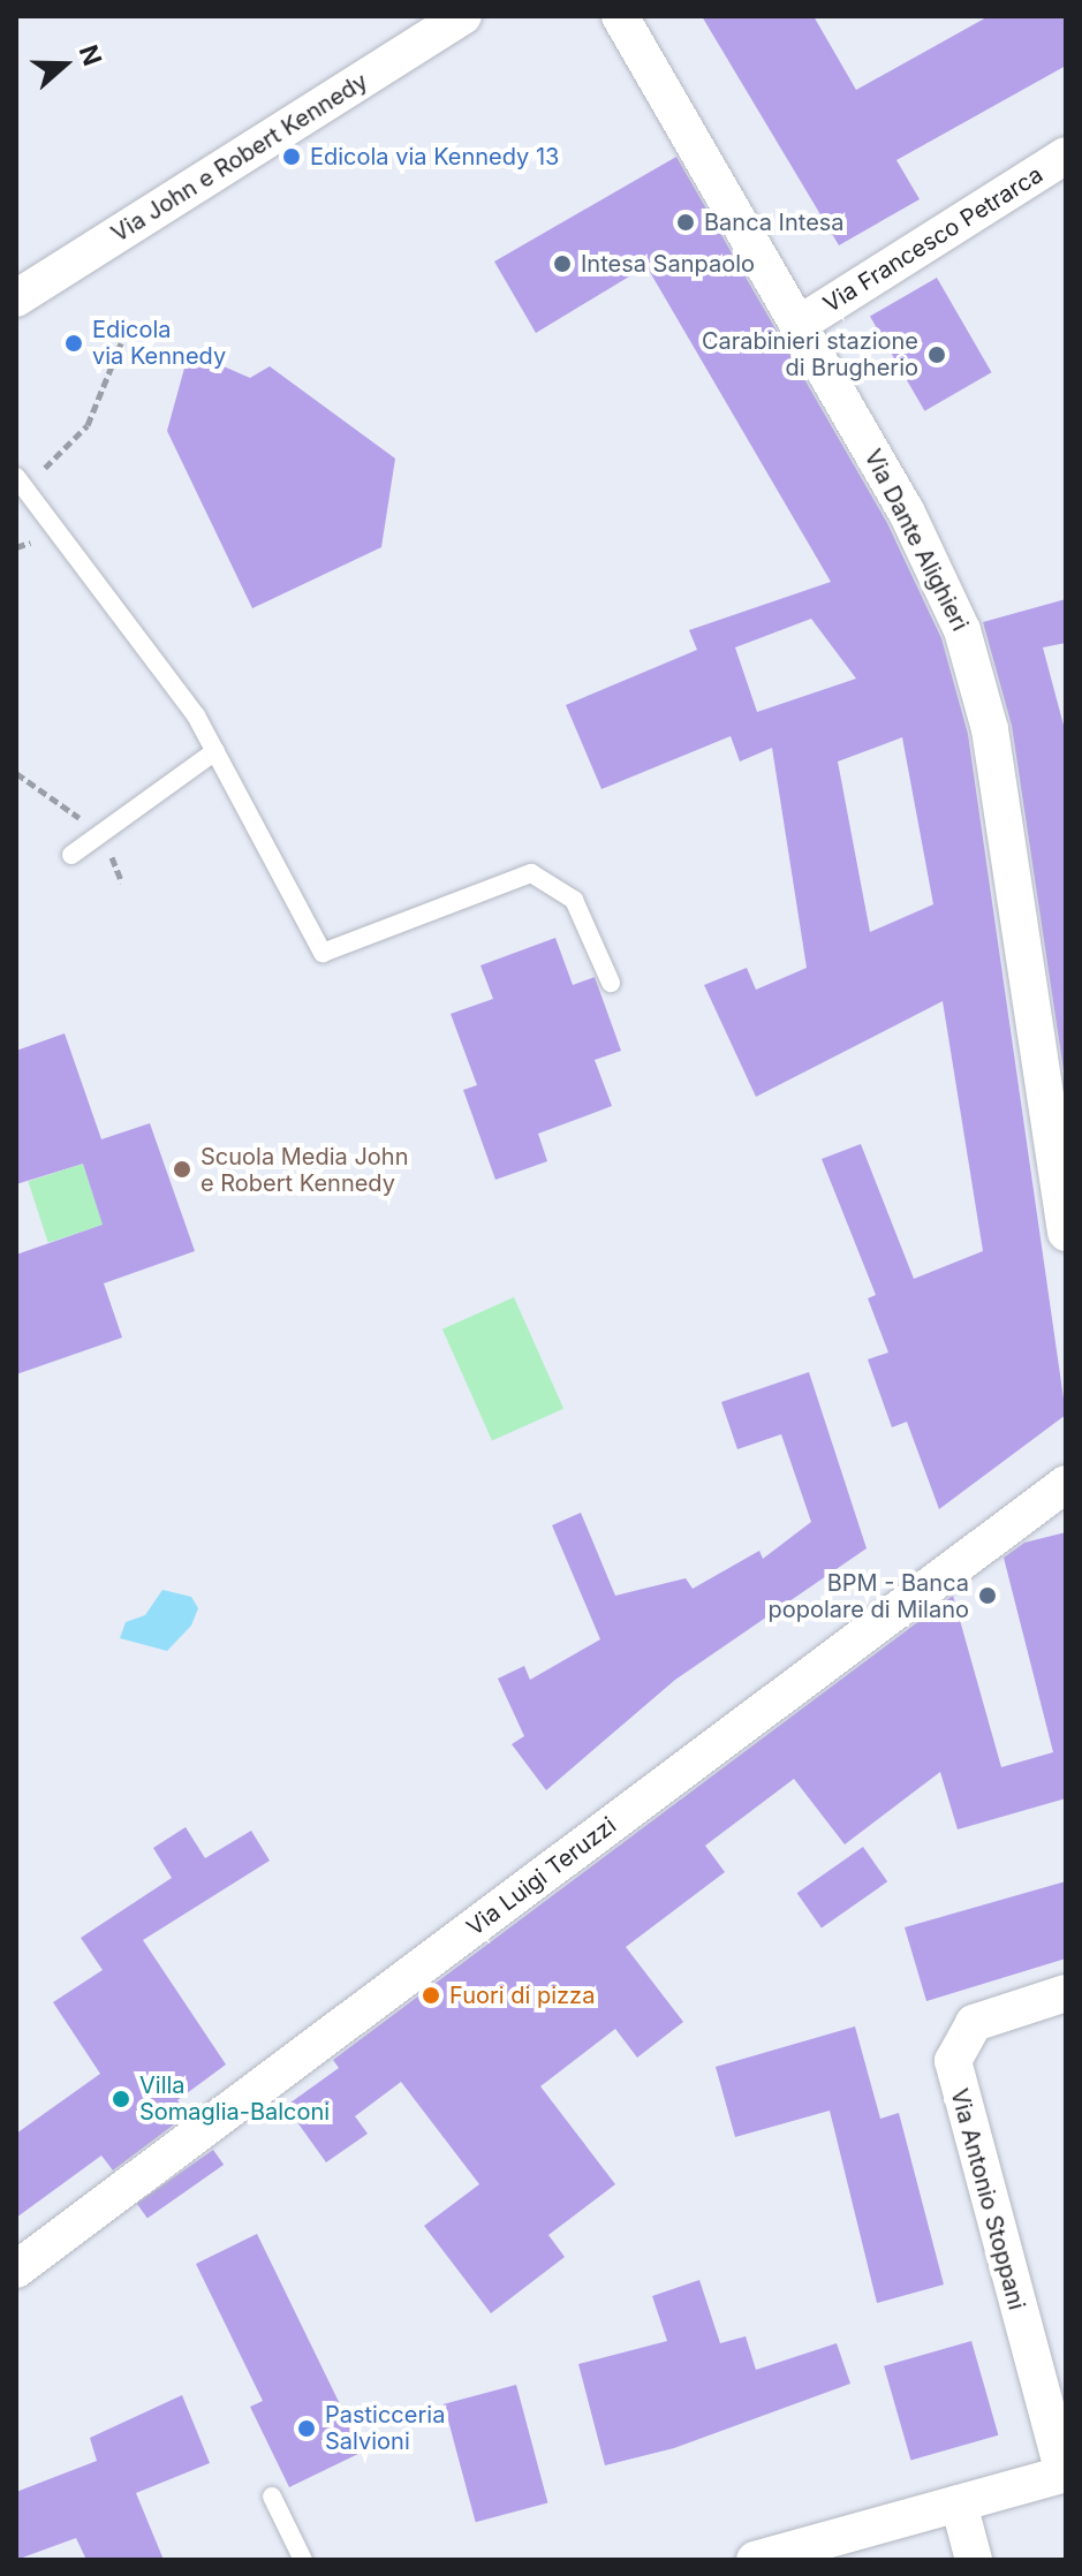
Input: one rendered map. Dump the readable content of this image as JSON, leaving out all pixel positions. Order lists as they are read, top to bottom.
{
  "streets": {
    "street": [
      "Via John e Robert Kennedy",
      "Via Francesco Petrarca",
      "Via Dante Alighieri",
      "Via Luigi Teruzzi",
      "Via Antonio Stoppani"
    ]
  },
  "crossings": [
    ["Via Francesco Petrarca", "Via Dante Alighieri"]
  ],
  "places": [
    "Edicola via Kennedy 13",
    "Banca Intesa",
    "Intesa Sanpaolo",
    "Edicola via Kennedy",
    "Carabinieri stazione di Brugherio",
    "Scuola Media John e Robert Kennedy",
    "BPM - Banca popolare di Milano",
    "Fuori di pizza",
    "Villa Somaglia-Balconi",
    "Pasticceria Salvioni"
  ],
  "north": "right"
}
